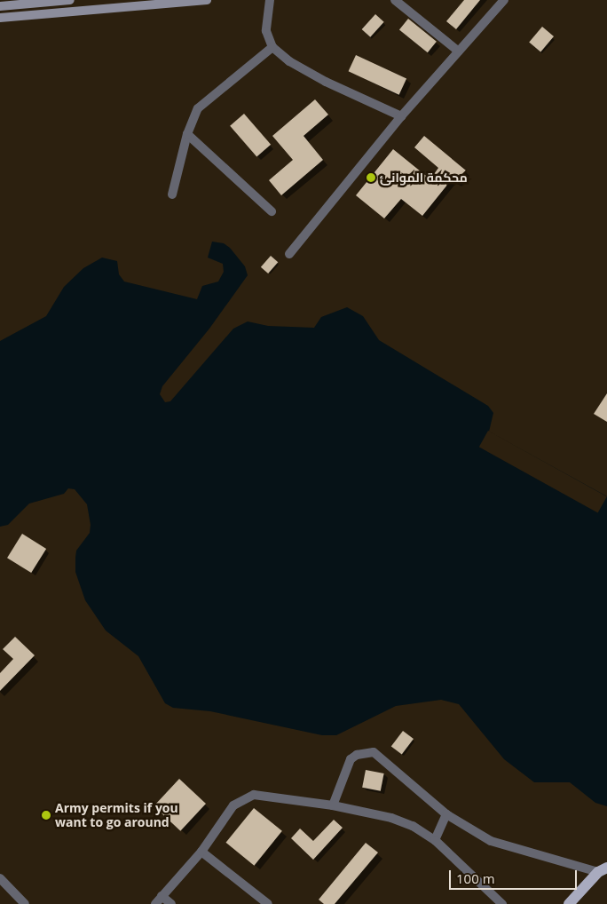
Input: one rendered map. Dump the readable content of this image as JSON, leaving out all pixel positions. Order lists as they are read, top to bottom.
{
  "places": ["محكمة الموانئ", "Army permits if you want to go around"],
  "scale_bar": "100 m"
}
